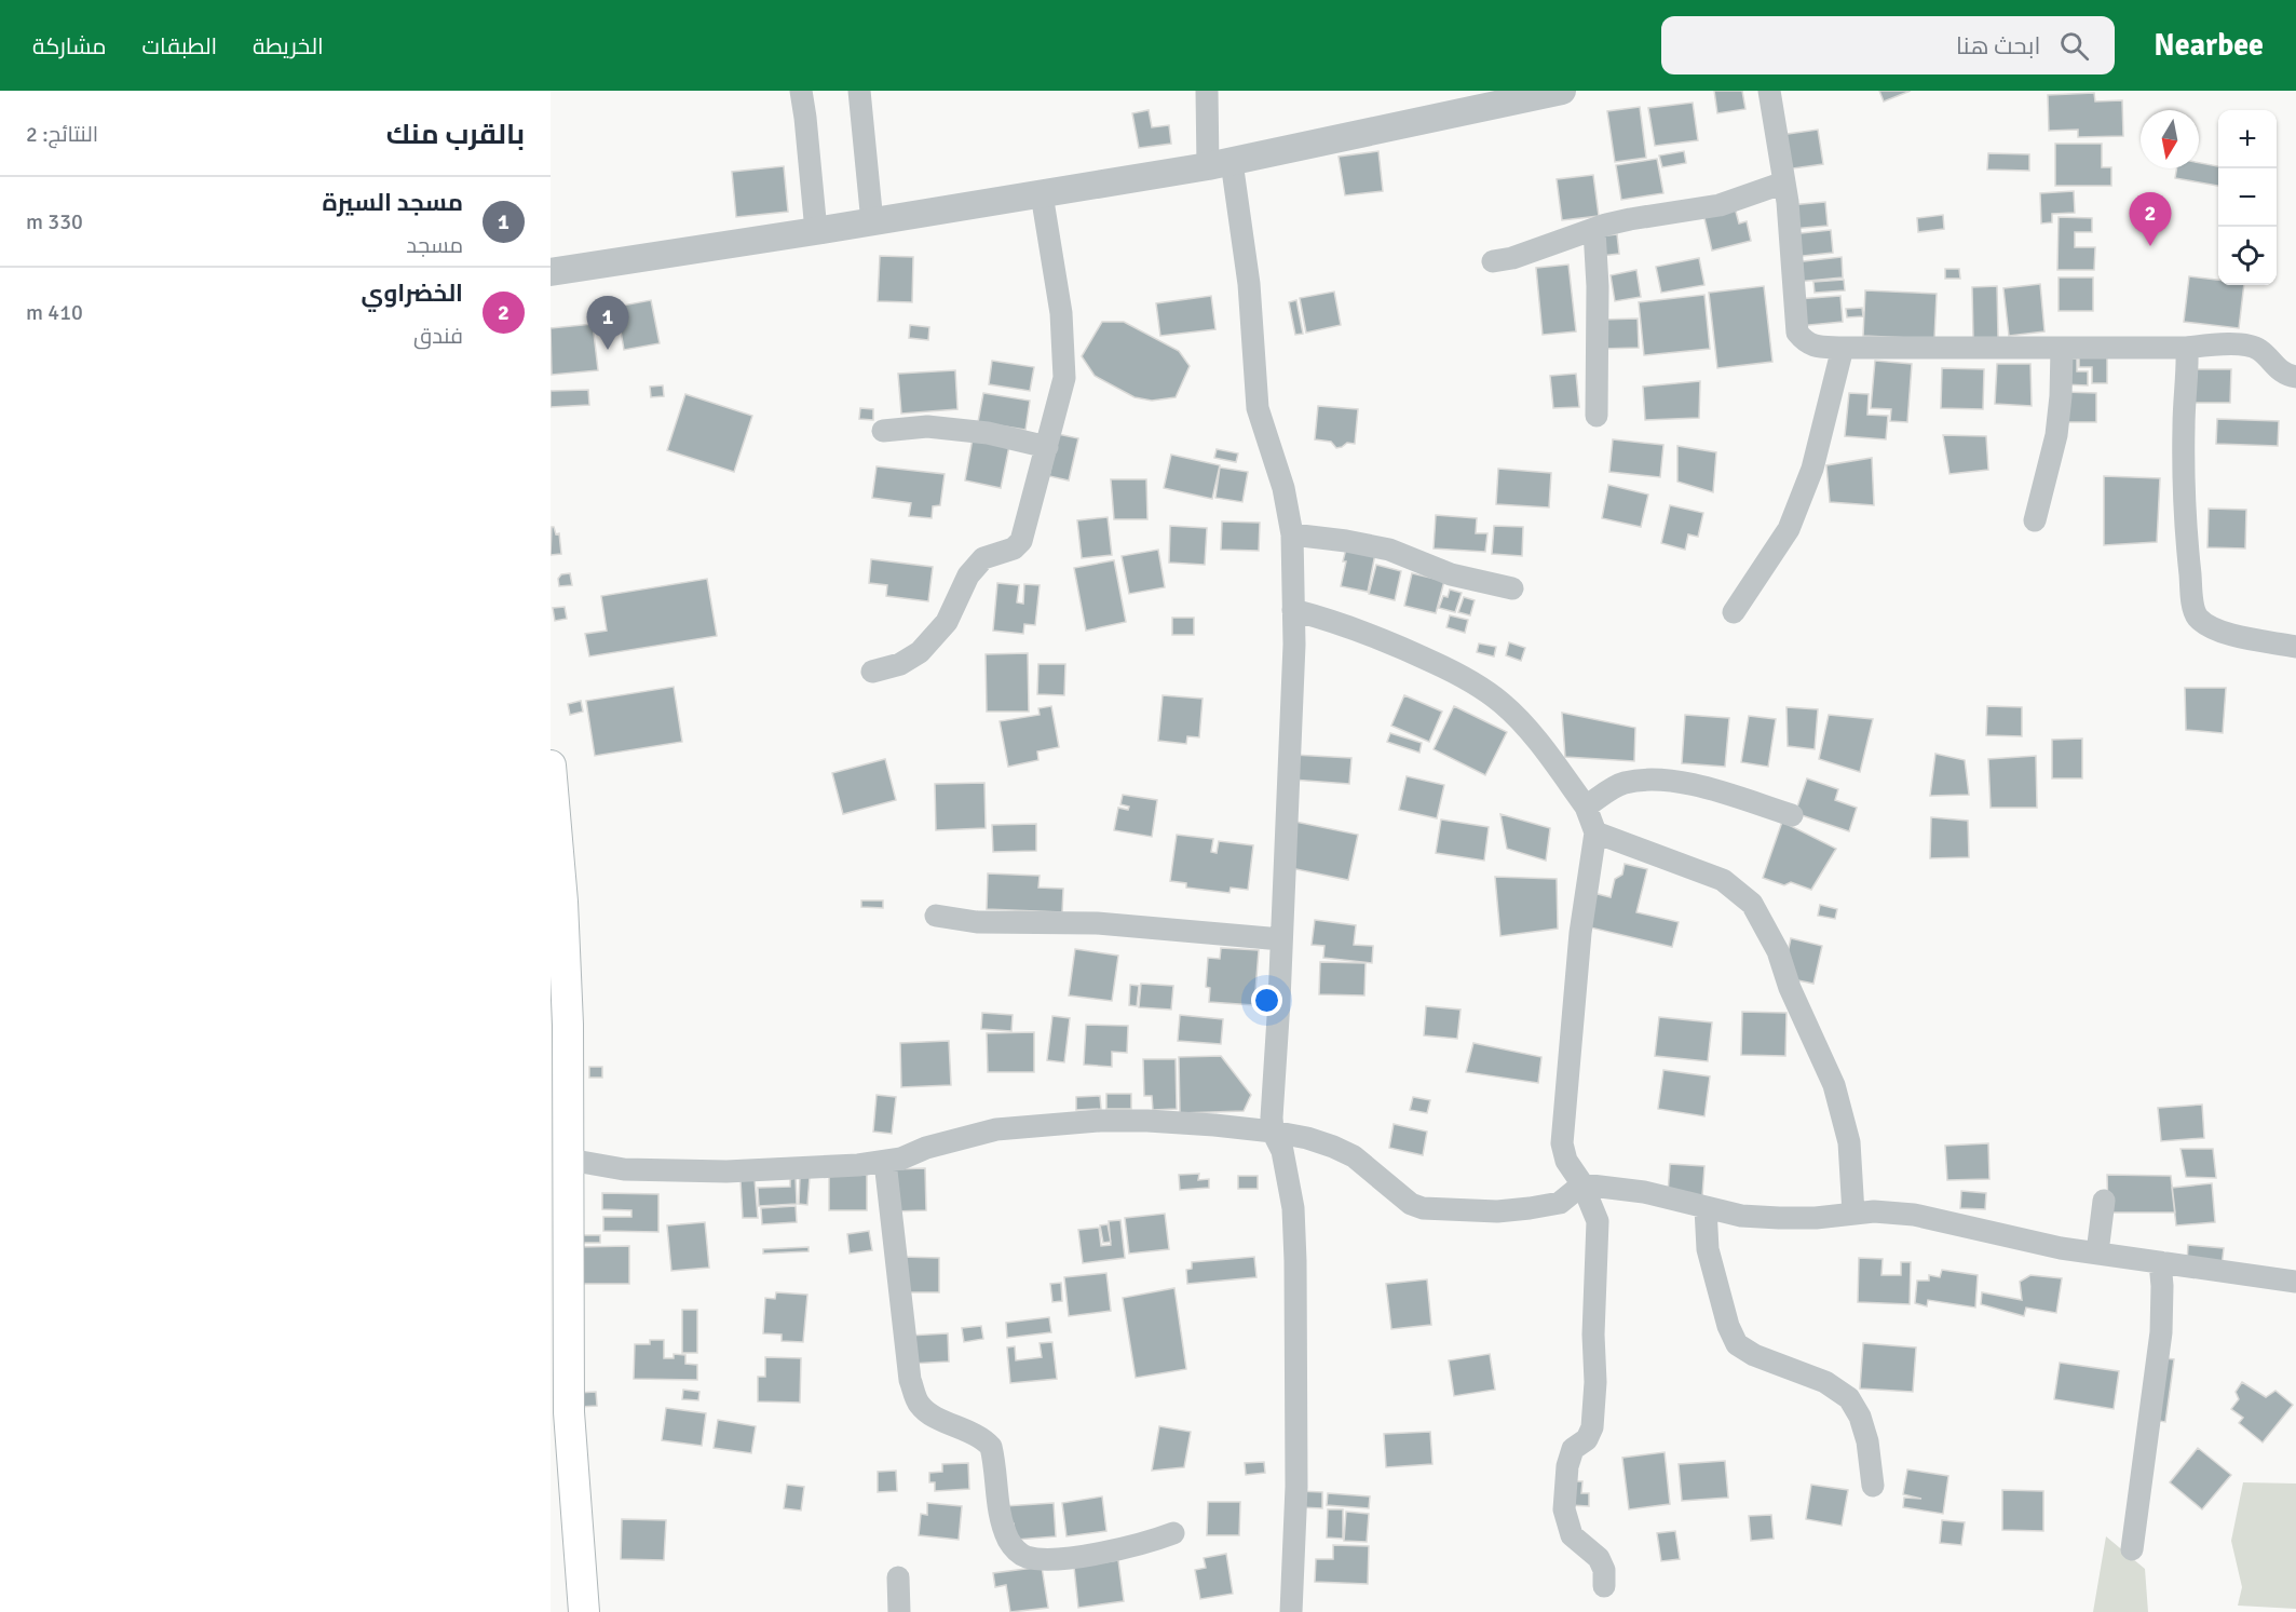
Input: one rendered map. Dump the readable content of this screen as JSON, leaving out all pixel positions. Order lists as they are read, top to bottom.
{
  "north": "bottom",
  "page": {
    "header": "Nearbee",
    "search": "ابحث هنا",
    "nav": ["الخريطة", "الطبقات", "مشاركة"],
    "heading": ["بالقرب منك", "النتائج: 2"],
    "map_buttons": ["+", "−"],
    "list": [
      {
        "mark": "1",
        "name": "مسجد السيرة",
        "note": "مسجد",
        "value": "330 m"
      },
      {
        "mark": "2",
        "name": "الخضراوي",
        "note": "فندق",
        "value": "410 m"
      }
    ],
    "pins": ["2", "1"]
  }
}
